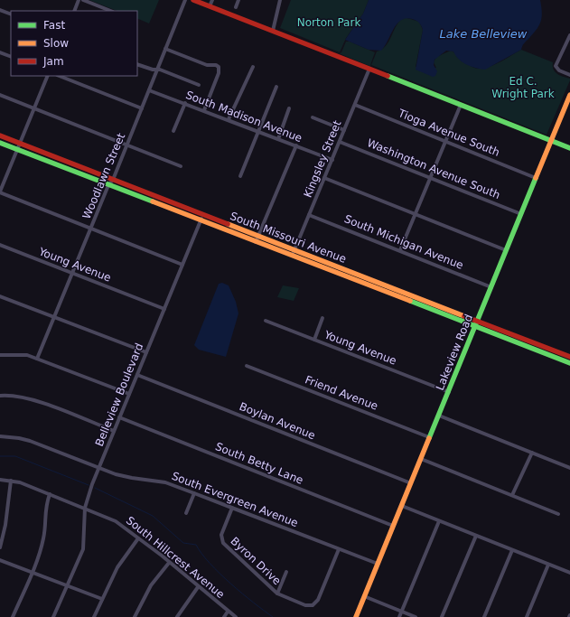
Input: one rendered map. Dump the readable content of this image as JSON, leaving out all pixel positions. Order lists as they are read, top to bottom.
{
  "streets": {
    "main road": ["South Missouri Avenue", "Lakeview Road"],
    "street": [
      "South Madison Avenue",
      "Tioga Avenue South",
      "Kingsley Street",
      "Washington Avenue South",
      "Woodlawn Street",
      "South Michigan Avenue",
      "Young Avenue",
      "Friend Avenue",
      "Belleview Boulevard",
      "Boylan Avenue",
      "South Betty Lane",
      "South Evergreen Avenue",
      "South Hillcrest Avenue",
      "Byron Drive"
    ]
  },
  "crossings": [
    ["South Madison Avenue", "Kingsley Street"],
    ["South Madison Avenue", "Woodlawn Street"],
    ["Tioga Avenue South", "Kingsley Street"],
    ["Tioga Avenue South", "Lakeview Road"],
    ["Kingsley Street", "Washington Avenue South"],
    ["Kingsley Street", "South Missouri Avenue"],
    ["Kingsley Street", "South Michigan Avenue"],
    ["Washington Avenue South", "Lakeview Road"],
    ["Woodlawn Street", "South Missouri Avenue"],
    ["Woodlawn Street", "Young Avenue"],
    ["South Missouri Avenue", "Lakeview Road"],
    ["South Missouri Avenue", "Belleview Boulevard"],
    ["South Michigan Avenue", "Lakeview Road"],
    ["Young Avenue", "Lakeview Road"],
    ["Young Avenue", "Belleview Boulevard"],
    ["Lakeview Road", "Friend Avenue"],
    ["Lakeview Road", "Boylan Avenue"],
    ["Lakeview Road", "South Betty Lane"],
    ["Lakeview Road", "South Evergreen Avenue"],
    ["Belleview Boulevard", "Boylan Avenue"],
    ["Belleview Boulevard", "South Betty Lane"],
    ["Belleview Boulevard", "South Evergreen Avenue"],
    ["Belleview Boulevard", "South Hillcrest Avenue"],
    ["South Evergreen Avenue", "Byron Drive"]
  ],
  "water": ["Lake Belleview"],
  "parks": ["Norton Park", "Ed C. Wright Park"],
  "legend": ["Fast", "Slow", "Jam"]
}
